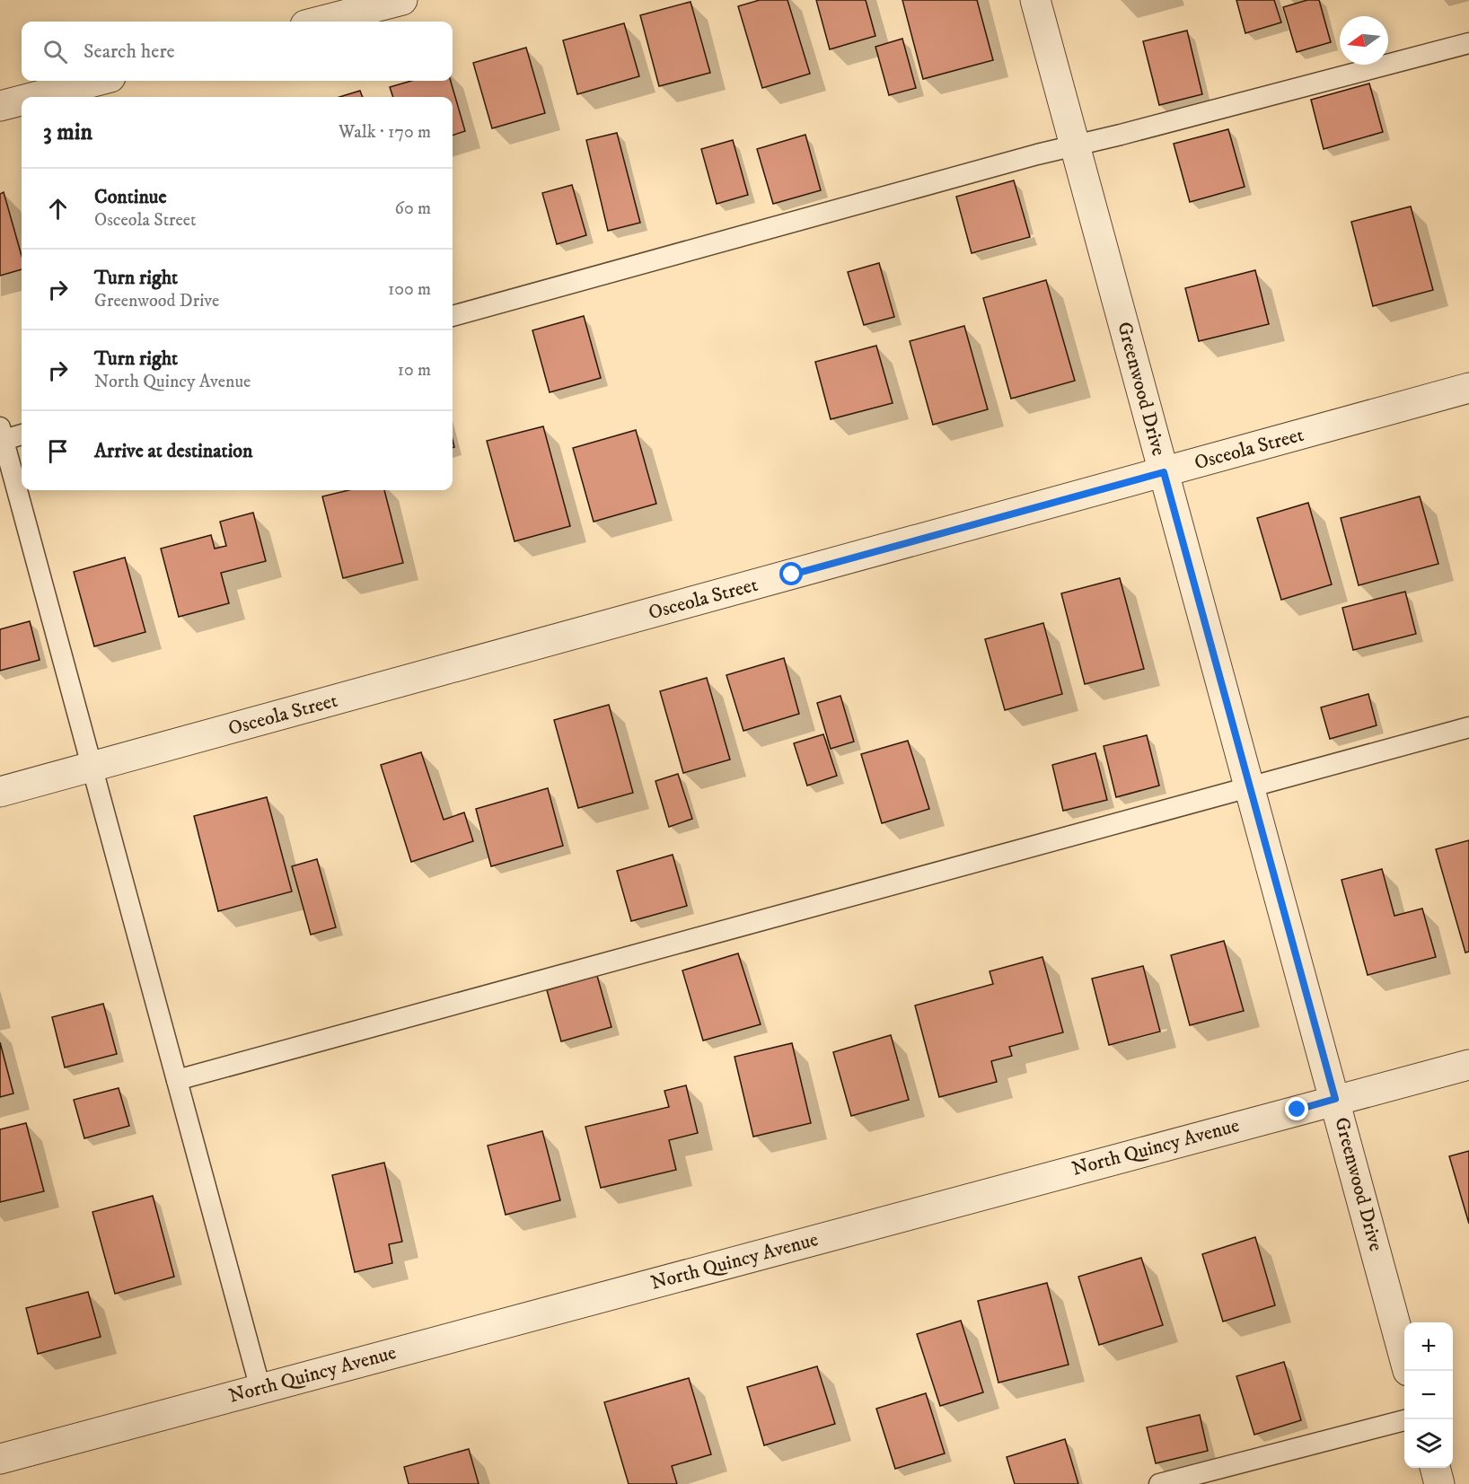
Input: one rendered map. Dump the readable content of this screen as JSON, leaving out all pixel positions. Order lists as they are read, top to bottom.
{
  "streets": {
    "street": ["Greenwood Drive", "Osceola Street", "North Quincy Avenue"]
  },
  "crossings": [
    ["Greenwood Drive", "Osceola Street"],
    ["Greenwood Drive", "North Quincy Avenue"]
  ],
  "north": "left",
  "page": {
    "search": "Search here",
    "heading": ["3 min", "Walk · 170 m"],
    "list": [
      ["Continue", "Osceola Street", "60 m"],
      ["Turn right", "Greenwood Drive", "100 m"],
      ["Turn right", "North Quincy Avenue", "10 m"],
      "Arrive at destination"
    ],
    "map_buttons": ["+", "−"]
  }
}
